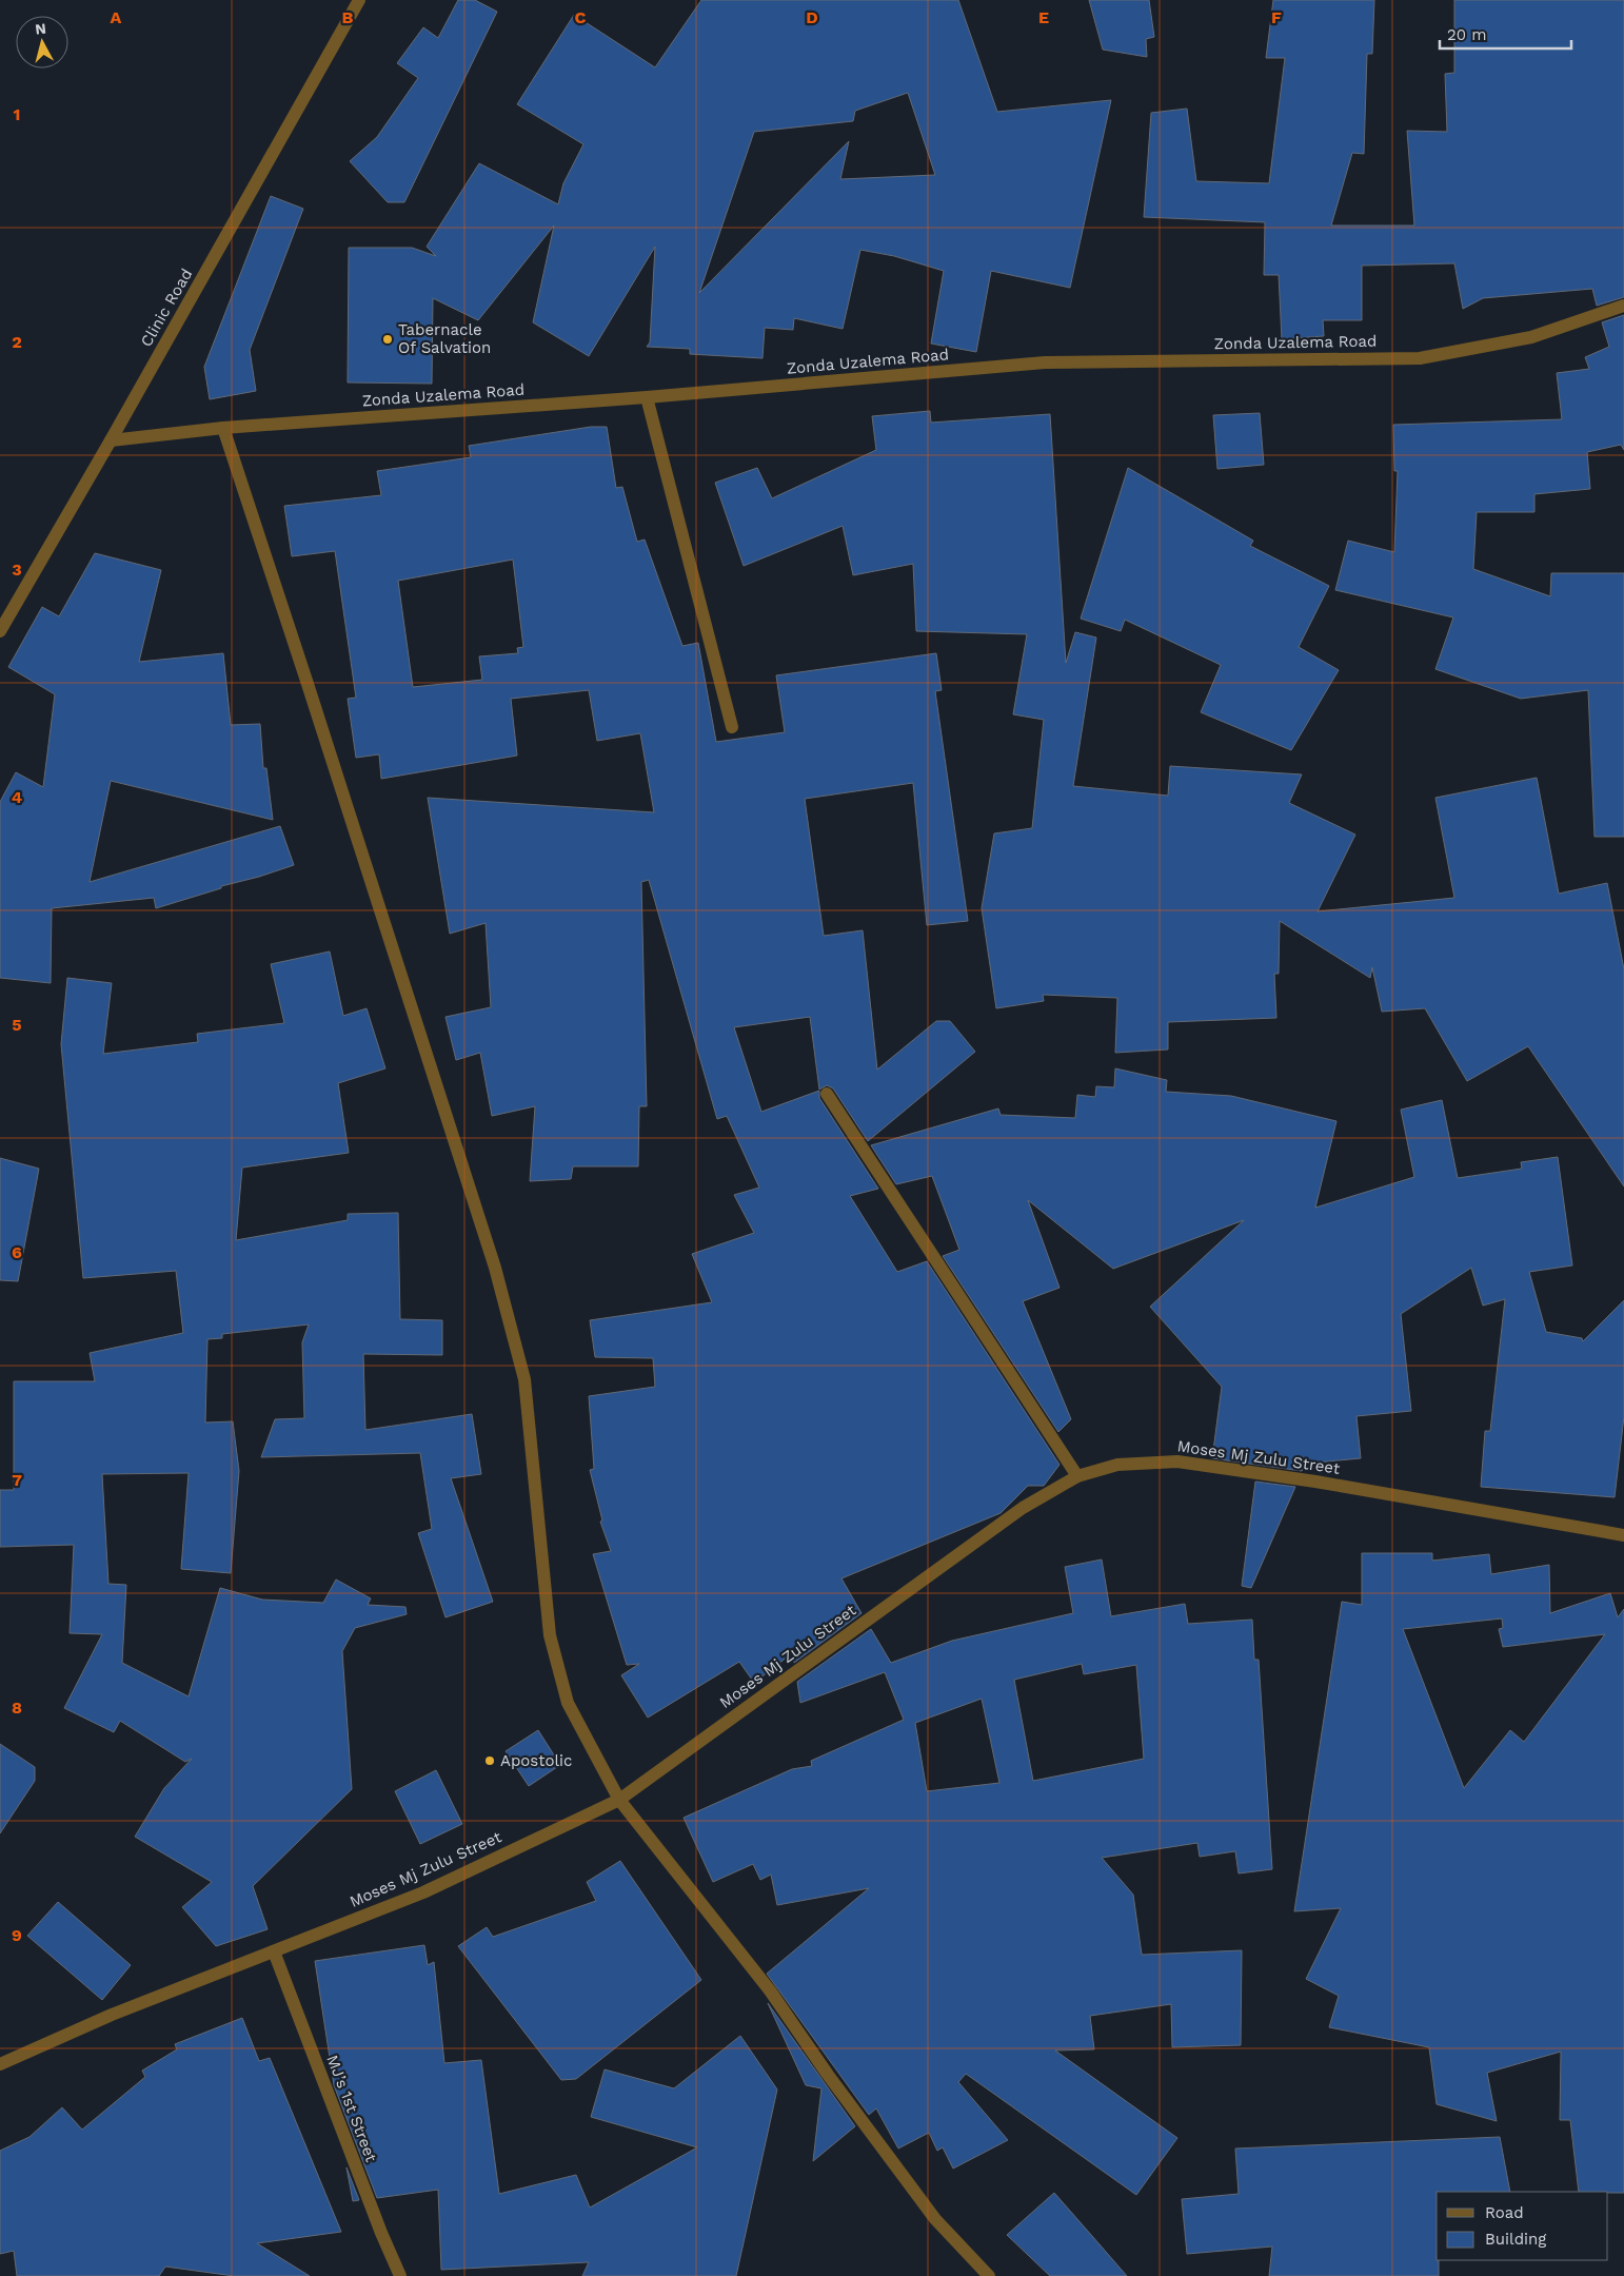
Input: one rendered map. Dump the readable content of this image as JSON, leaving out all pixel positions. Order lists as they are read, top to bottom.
{
  "streets": {
    "street": [
      "Clinic Road",
      "Zonda Uzalema Road",
      "Moses Mj Zulu Street",
      "MJ’s 1st Street"
    ]
  },
  "crossings": [
    ["Clinic Road", "Zonda Uzalema Road"],
    ["Moses Mj Zulu Street", "MJ’s 1st Street"]
  ],
  "places": ["Tabernacle Of Salvation", "Apostolic"],
  "legend": ["Road", "Building"],
  "scale_bar": "20 m",
  "north": "top",
  "grid": {
    "columns": [
      "A",
      "B",
      "C",
      "D",
      "E",
      "F"
    ],
    "rows": [
      "1",
      "2",
      "3",
      "4",
      "5",
      "6",
      "7",
      "8",
      "9"
    ]
  }
}
